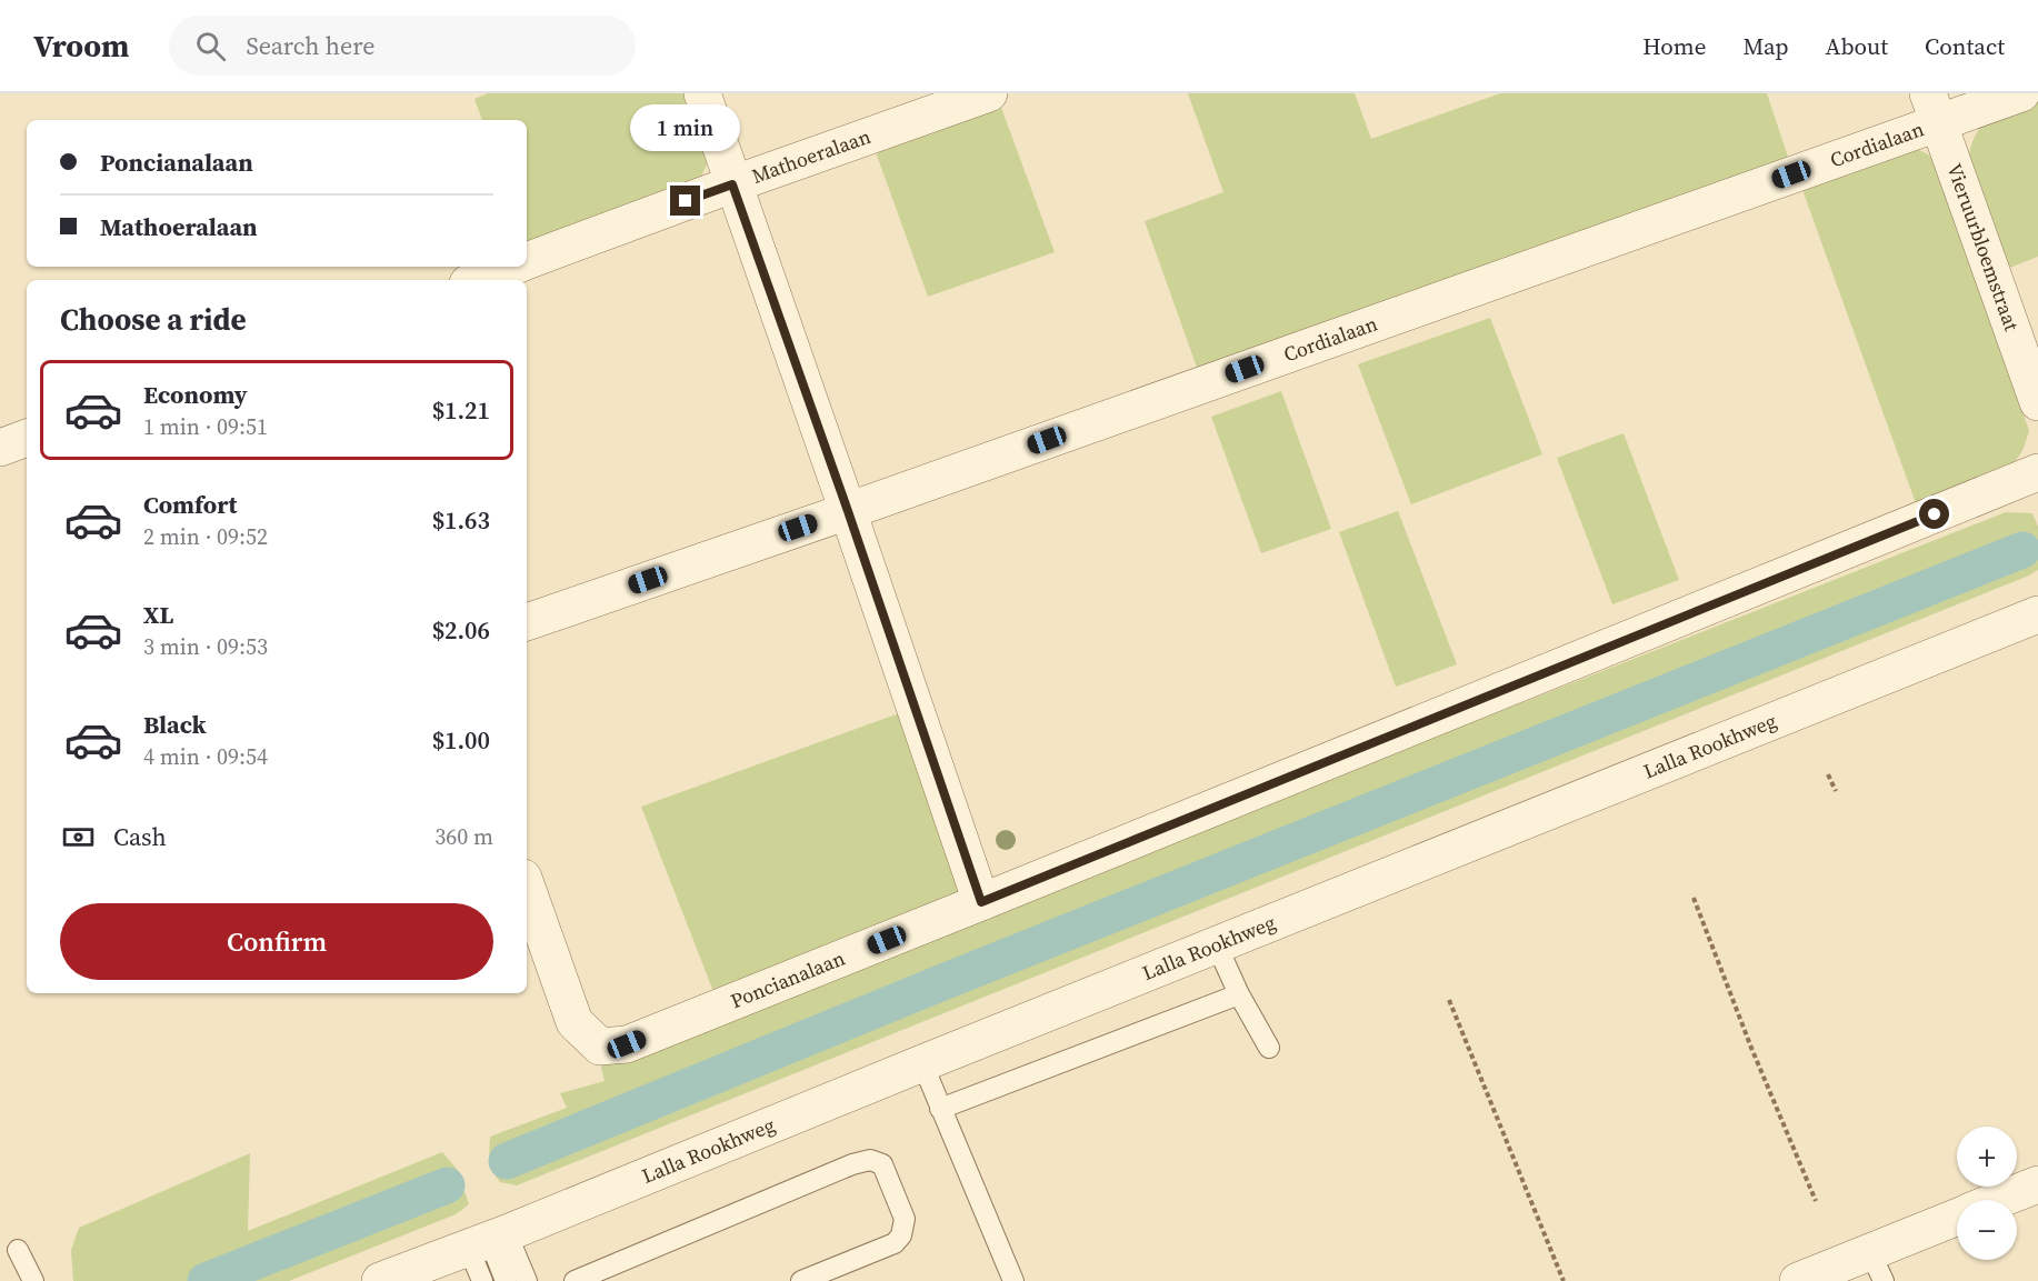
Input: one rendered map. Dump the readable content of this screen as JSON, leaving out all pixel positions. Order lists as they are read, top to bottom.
{
  "streets": {
    "street": [
      "Cordialaan",
      "Mathoeralaan",
      "Vieruurbloemstraat",
      "Lalla Rookhweg",
      "Poncianalaan"
    ]
  },
  "crossings": [
    ["Cordialaan", "Vieruurbloemstraat"]
  ],
  "page": {
    "header": "Vroom",
    "search": "Search here",
    "nav": [
      "Home",
      "Map",
      "About",
      "Contact"
    ],
    "bubble": "1 min",
    "banner": ["Poncianalaan", "Mathoeralaan"],
    "heading": "Choose a ride",
    "list": [
      {
        "name": "Economy",
        "note": "1 min · 09:51",
        "value": "$1.21"
      },
      {
        "name": "Comfort",
        "note": "2 min · 09:52",
        "value": "$1.63"
      },
      {
        "name": "XL",
        "note": "3 min · 09:53",
        "value": "$2.06"
      },
      {
        "name": "Black",
        "note": "4 min · 09:54",
        "value": "$1.00"
      }
    ],
    "pay": ["Cash", "360 m"],
    "buttons": "Confirm",
    "map_buttons": ["+", "−"]
  }
}
